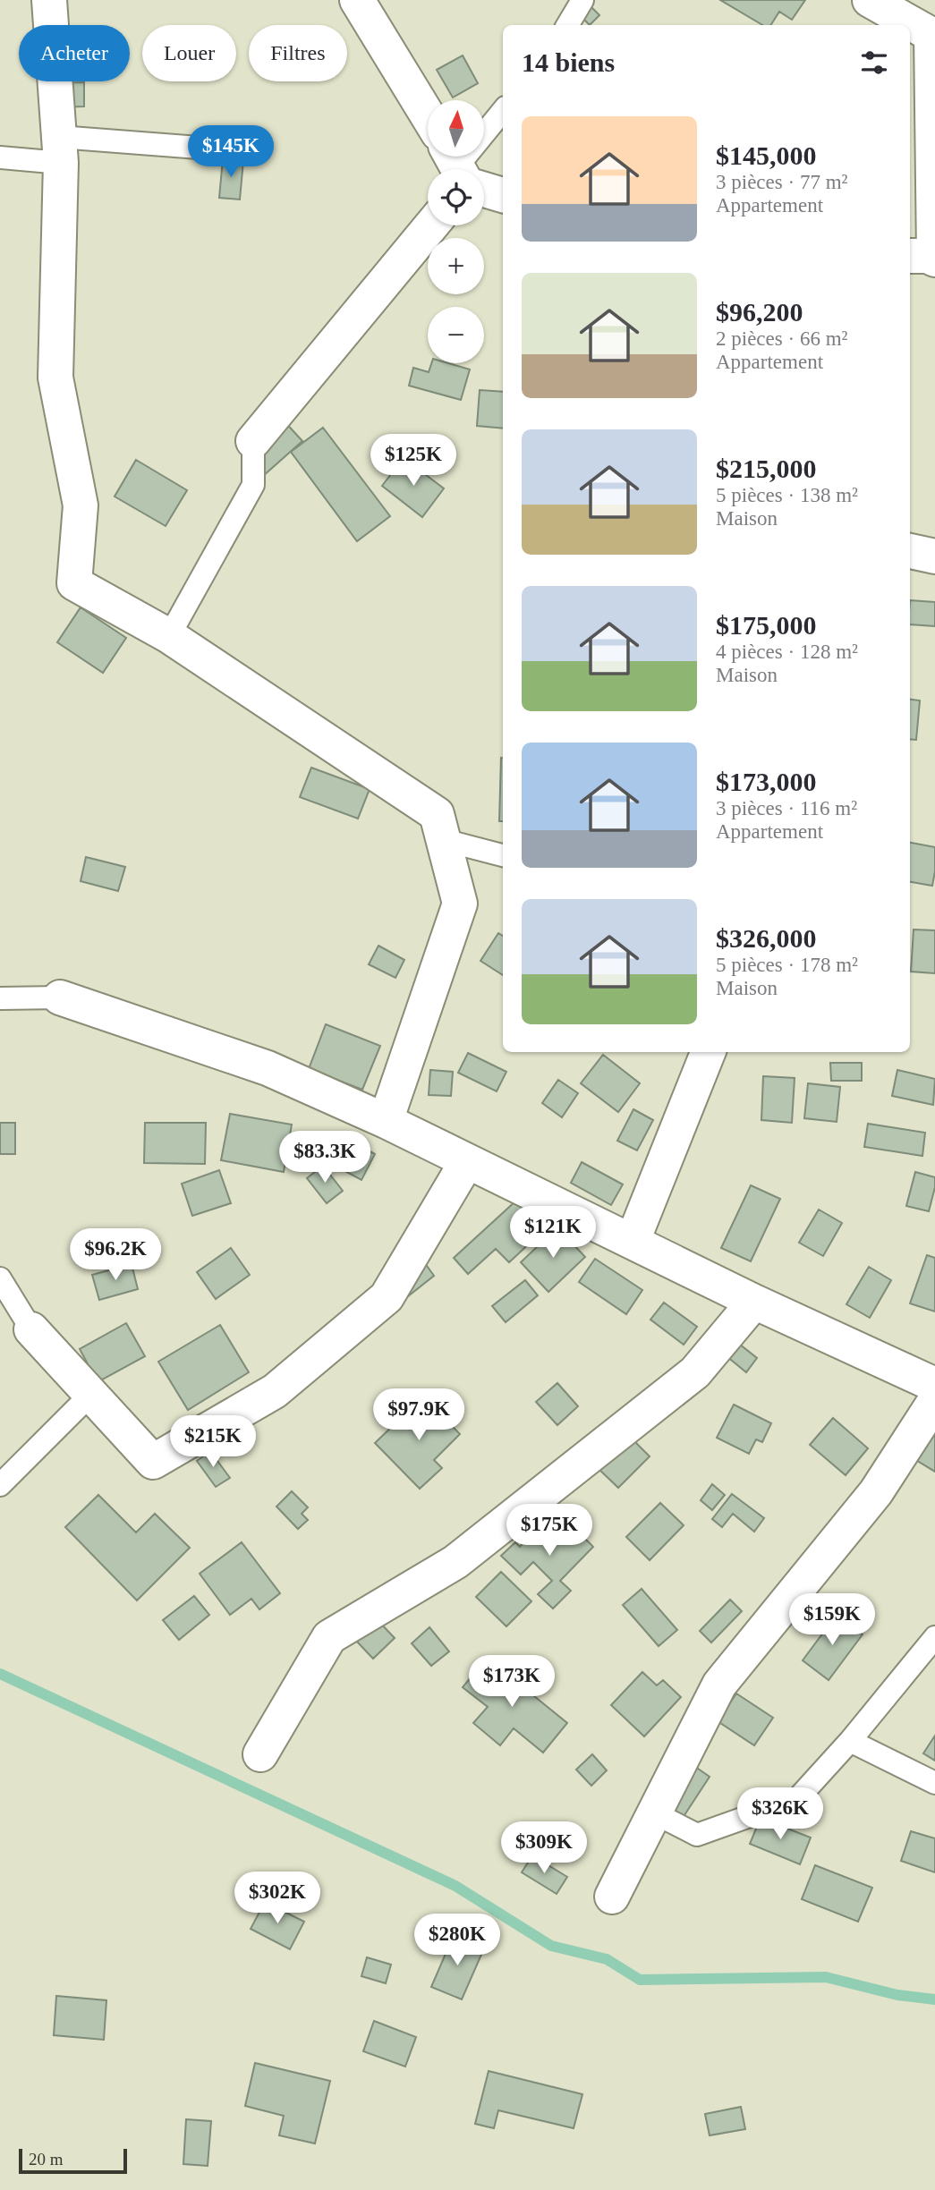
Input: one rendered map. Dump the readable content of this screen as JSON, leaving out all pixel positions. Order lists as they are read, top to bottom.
{
  "scale_bar": "20 m",
  "north": "top",
  "page": {
    "chip": ["Acheter", "Louer", "Filtres"],
    "heading": "14 biens",
    "map_buttons": ["+", "−"],
    "list": [
      {
        "name": "$145,000",
        "note": "3 pièces · 77 m² · Appartement"
      },
      {
        "name": "$96,200",
        "note": "2 pièces · 66 m² · Appartement"
      },
      {
        "name": "$215,000",
        "note": "5 pièces · 138 m² · Maison"
      },
      {
        "name": "$175,000",
        "note": "4 pièces · 128 m² · Maison"
      },
      {
        "name": "$173,000",
        "note": "3 pièces · 116 m² · Appartement"
      },
      {
        "name": "$326,000",
        "note": "5 pièces · 178 m² · Maison"
      }
    ],
    "price": [
      "$145K",
      "$125K",
      "$83.3K",
      "$121K",
      "$96.2K",
      "$97.9K",
      "$215K",
      "$175K",
      "$159K",
      "$173K",
      "$326K",
      "$309K",
      "$302K",
      "$280K"
    ],
    "scale": "20 m"
  }
}
